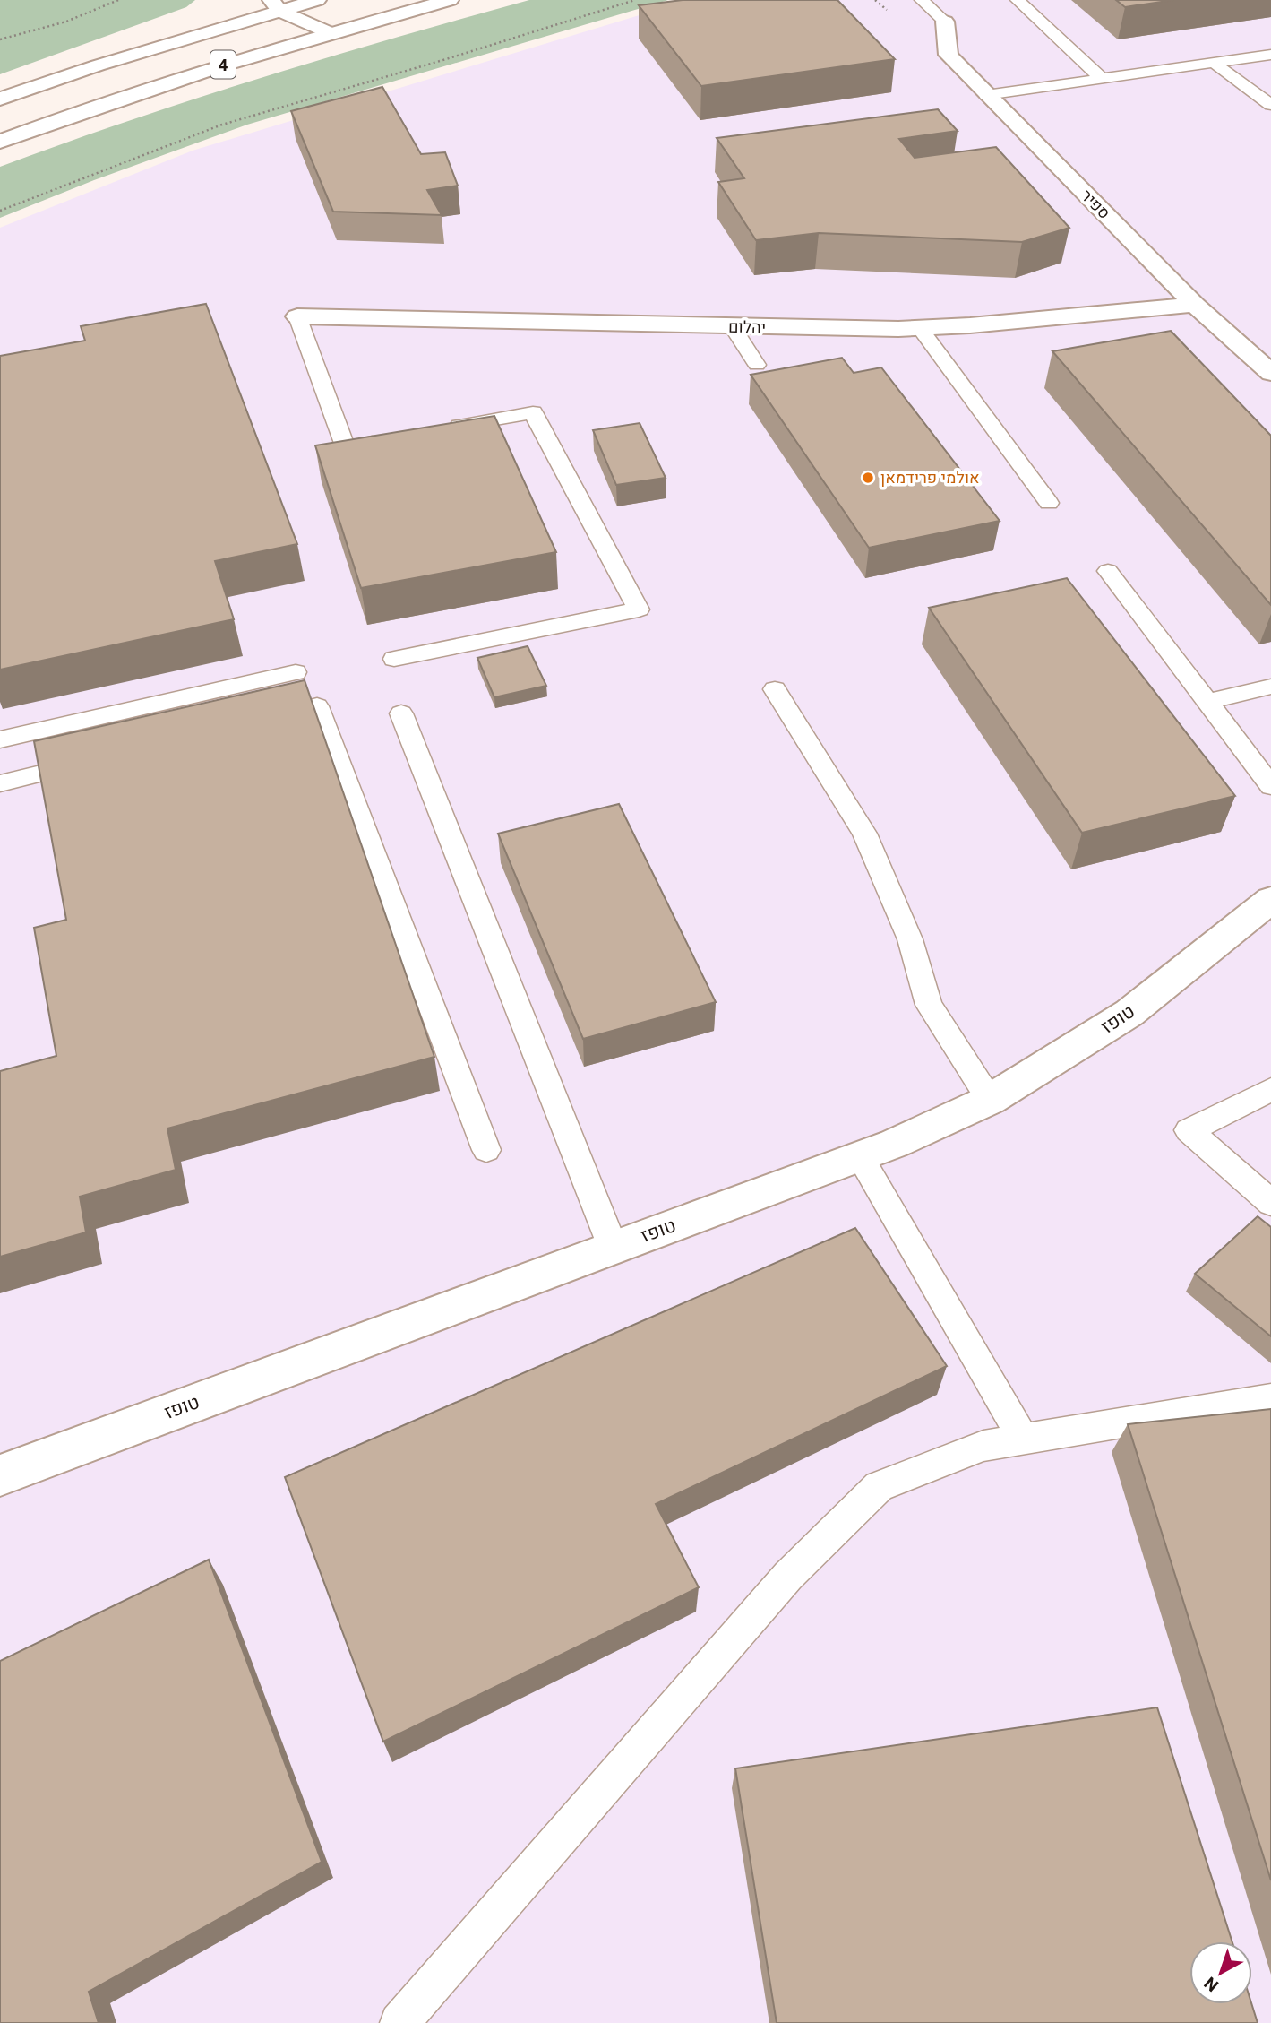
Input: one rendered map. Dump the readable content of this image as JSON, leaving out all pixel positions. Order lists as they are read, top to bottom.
{
  "streets": {
    "main road": [
      "4",
      "ספיר",
      "יהלום",
      "טופז"
    ]
  },
  "crossings": [
    ["ספיר", "יהלום"]
  ],
  "places": ["אולמי פרידמאן"],
  "north": "bottom left"
}
